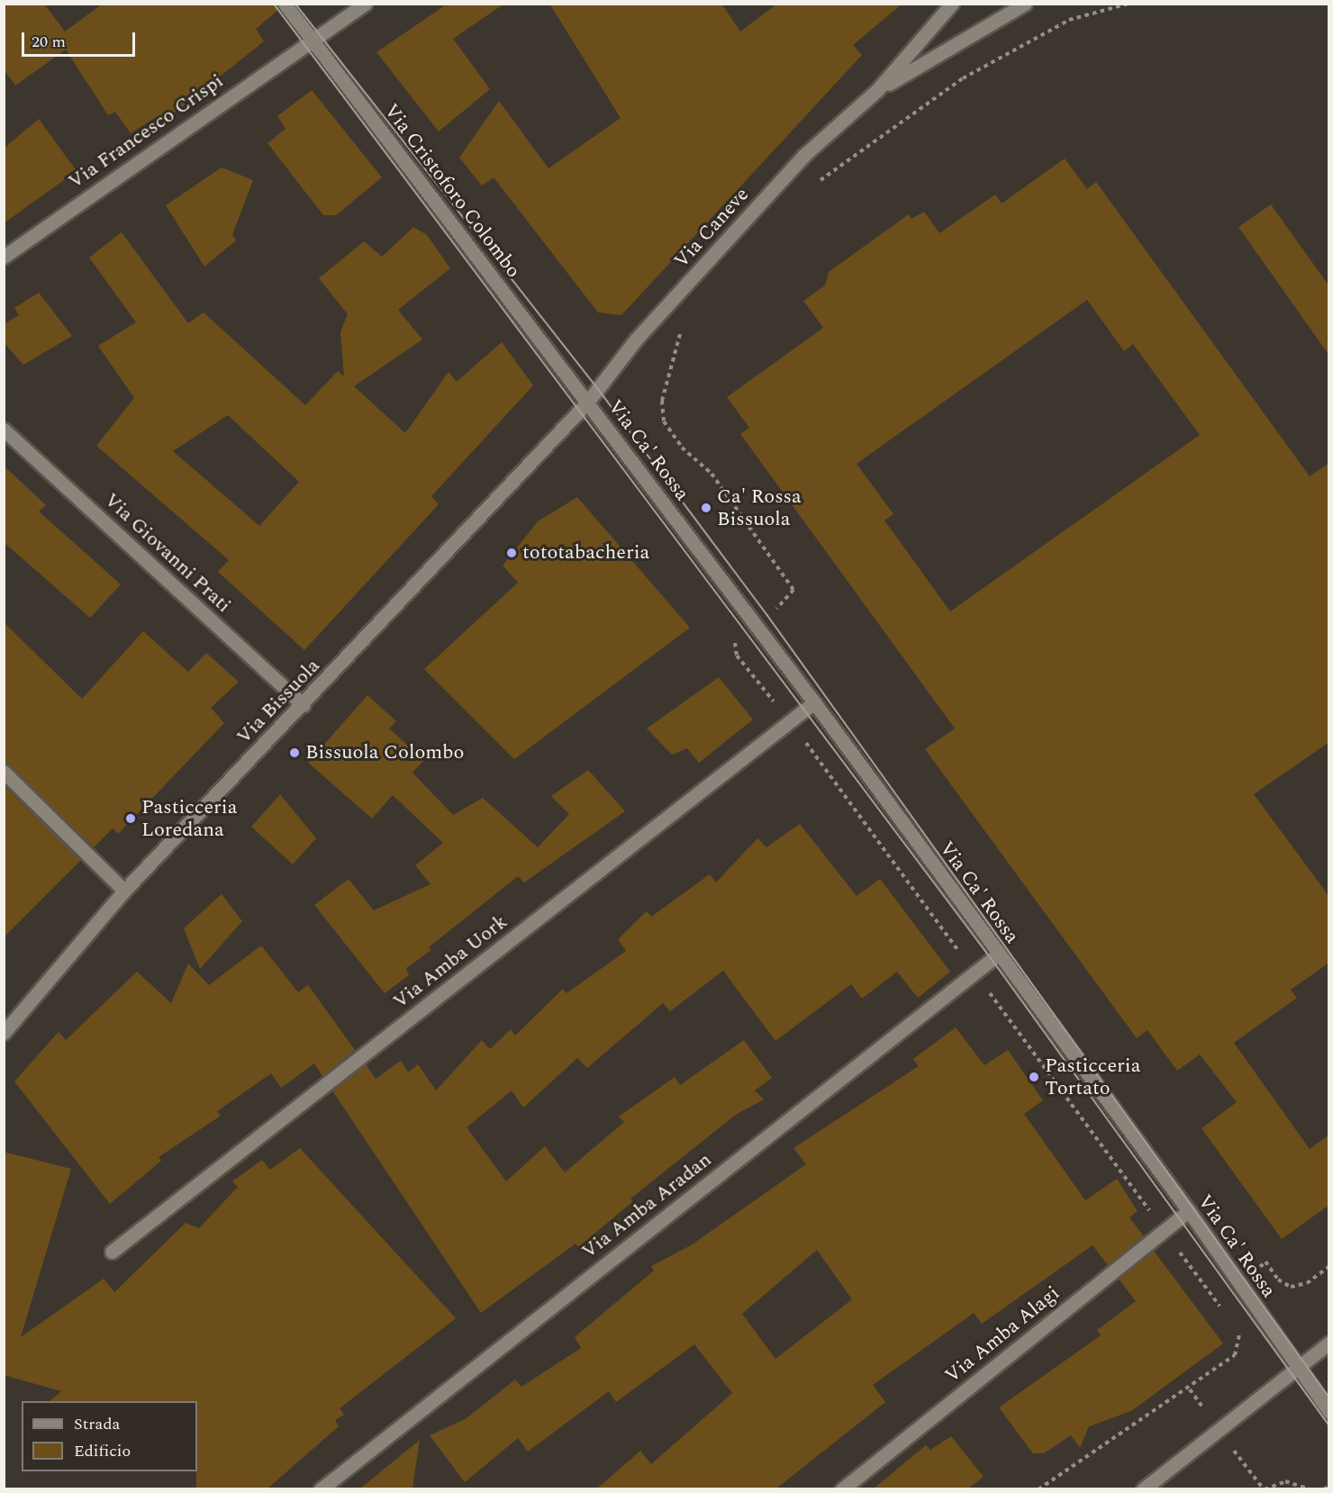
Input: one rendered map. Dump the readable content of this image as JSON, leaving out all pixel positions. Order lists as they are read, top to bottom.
{
  "streets": {
    "street": [
      "Via Francesco Crispi",
      "Via Cristoforo Colombo",
      "Via Caneve",
      "Via Ca' Rossa",
      "Via Giovanni Prati",
      "Via Bissuola",
      "Via Amba Uork",
      "Via Amba Aradan",
      "Via Amba Alagi"
    ]
  },
  "crossings": [
    ["Via Francesco Crispi", "Via Cristoforo Colombo"],
    ["Via Cristoforo Colombo", "Via Caneve"],
    ["Via Cristoforo Colombo", "Via Ca' Rossa"],
    ["Via Cristoforo Colombo", "Via Bissuola"],
    ["Via Caneve", "Via Ca' Rossa"],
    ["Via Caneve", "Via Bissuola"],
    ["Via Ca' Rossa", "Via Bissuola"],
    ["Via Ca' Rossa", "Via Amba Uork"],
    ["Via Ca' Rossa", "Via Amba Aradan"],
    ["Via Ca' Rossa", "Via Amba Alagi"],
    ["Via Giovanni Prati", "Via Bissuola"]
  ],
  "places": [
    "Ca' Rossa Bissuola",
    "tototabacheria",
    "Bissuola Colombo",
    "Pasticceria Loredana",
    "Pasticceria Tortato"
  ],
  "legend": ["Strada", "Edificio"],
  "scale_bar": "20 m"
}
